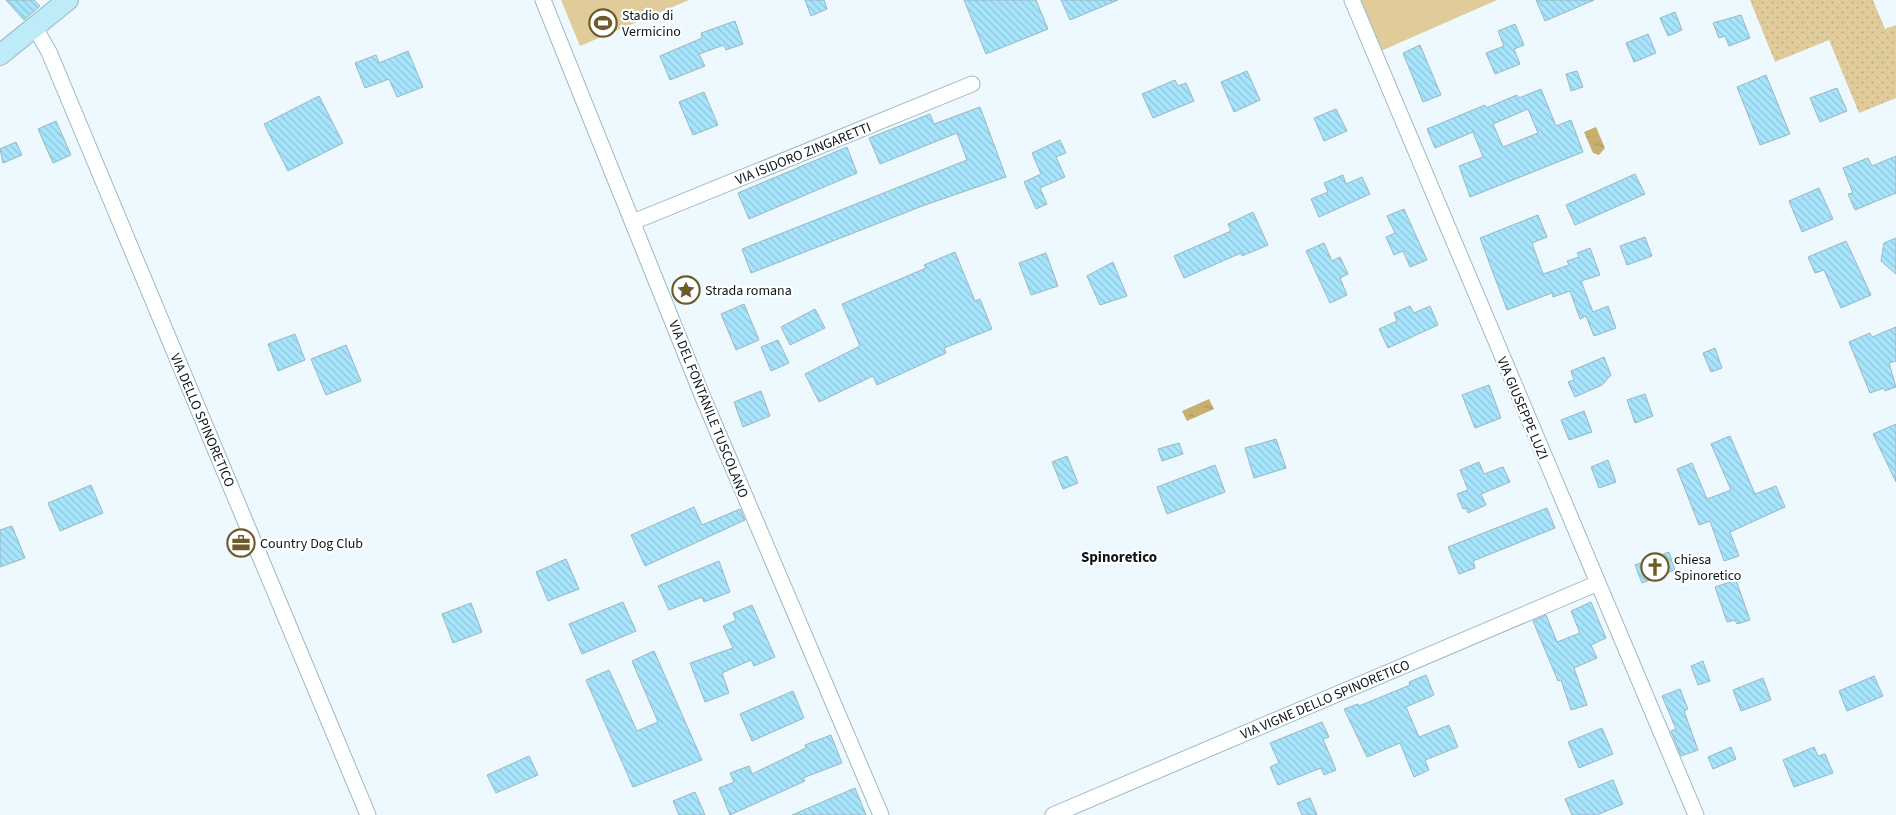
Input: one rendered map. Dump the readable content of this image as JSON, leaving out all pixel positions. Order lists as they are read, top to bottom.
{
  "streets": {
    "street": [
      "VIA ISIDORO ZINGARETTI",
      "VIA GIUSEPPE LUZI",
      "VIA DEL FONTANILE TUSCOLANO",
      "VIA DELLO SPINORETICO",
      "VIA VIGNE DELLO SPINORETICO"
    ]
  },
  "crossings": [
    ["VIA ISIDORO ZINGARETTI", "VIA DEL FONTANILE TUSCOLANO"],
    ["VIA GIUSEPPE LUZI", "VIA VIGNE DELLO SPINORETICO"]
  ],
  "districts": ["Spinoretico"],
  "places": {
    "sports": ["Stadio di Vermicino"],
    "place": ["Strada romana"],
    "office": ["Country Dog Club"],
    "church": ["chiesa Spinoretico"]
  }
}
